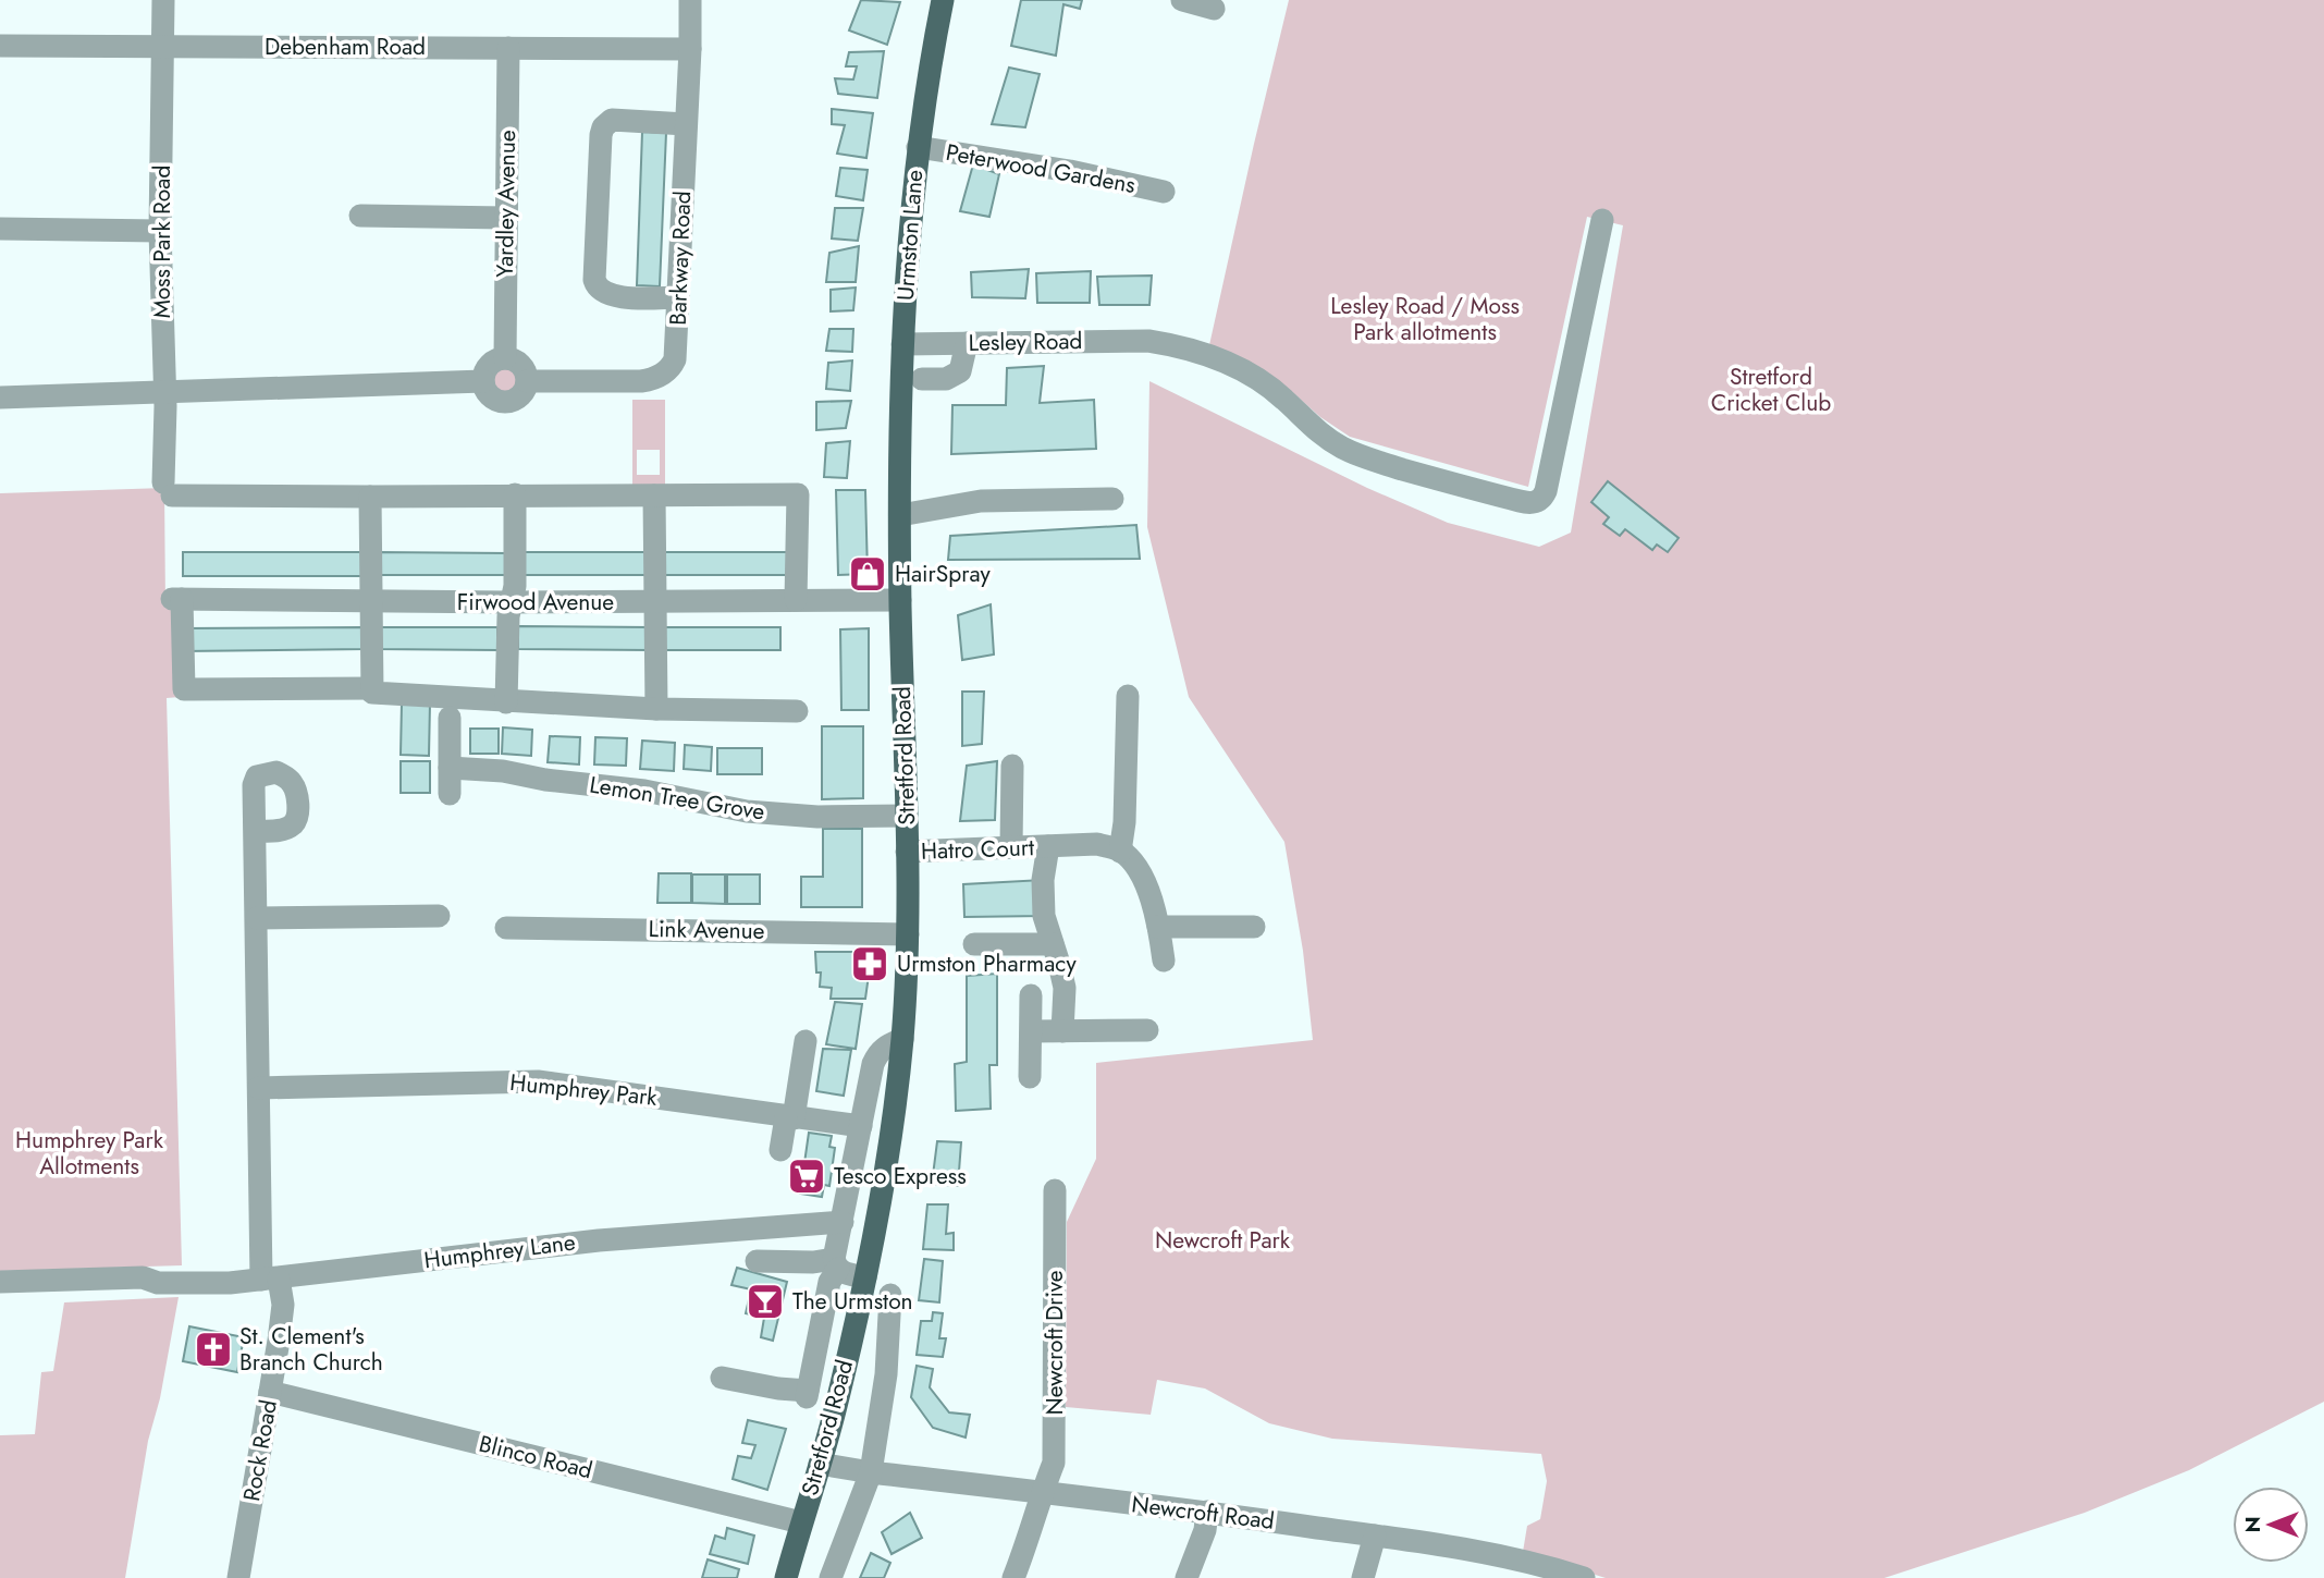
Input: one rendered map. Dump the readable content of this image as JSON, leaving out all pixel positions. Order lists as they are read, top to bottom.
{
  "streets": {
    "main road": ["Urmston Lane", "Stretford Road"],
    "street": [
      "Debenham Road",
      "Peterwood Gardens",
      "Yardley Avenue",
      "Moss Park Road",
      "Barkway Road",
      "Lesley Road",
      "Firwood Avenue",
      "Lemon Tree Grove",
      "Hatro Court",
      "Link Avenue",
      "Humphrey Park",
      "Humphrey Lane",
      "Newcroft Drive",
      "Rock Road",
      "Blinco Road",
      "Newcroft Road"
    ]
  },
  "crossings": [
    ["Debenham Road", "Yardley Avenue"],
    ["Debenham Road", "Moss Park Road"],
    ["Debenham Road", "Barkway Road"],
    ["Peterwood Gardens", "Urmston Lane"],
    ["Yardley Avenue", "Barkway Road"],
    ["Urmston Lane", "Lesley Road"],
    ["Urmston Lane", "Stretford Road"],
    ["Firwood Avenue", "Stretford Road"],
    ["Stretford Road", "Lemon Tree Grove"],
    ["Stretford Road", "Hatro Court"],
    ["Stretford Road", "Link Avenue"],
    ["Stretford Road", "Blinco Road"],
    ["Stretford Road", "Newcroft Road"],
    ["Humphrey Lane", "Rock Road"],
    ["Newcroft Drive", "Newcroft Road"],
    ["Rock Road", "Blinco Road"]
  ],
  "parks": [
    "Lesley Road / Moss Park allotments",
    "Stretford Cricket Club",
    "Humphrey Park Allotments",
    "Newcroft Park"
  ],
  "places": {
    "shop": ["HairSpray"],
    "pharmacy": ["Urmston Pharmacy"],
    "supermarket": ["Tesco Express"],
    "bar": ["The Urmston"],
    "church": ["St. Clement's Branch Church"]
  },
  "north": "left"
}
